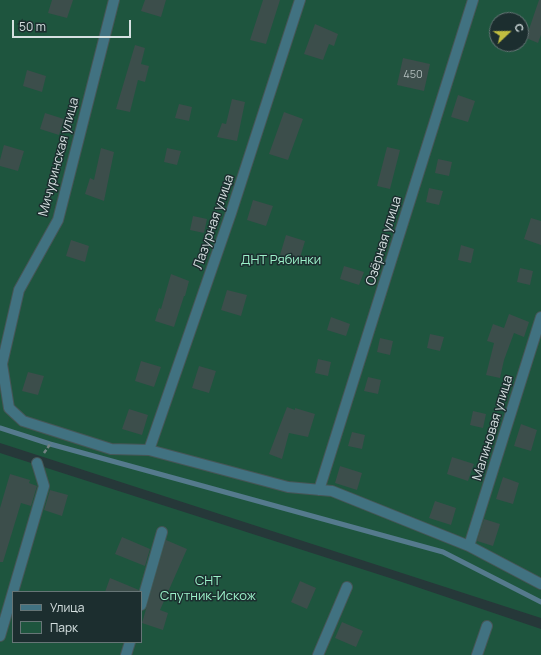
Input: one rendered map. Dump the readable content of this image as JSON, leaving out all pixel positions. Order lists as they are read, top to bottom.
{
  "streets": {
    "street": [
      "Мичуринская улица",
      "Лазурная улица",
      "Озёрная улица",
      "Малиновая улица"
    ]
  },
  "parks": ["ДНТ Рябинки", "СНТ Спутник-Искож"],
  "house_numbers": ["450"],
  "legend": ["Улица", "Парк"],
  "scale_bar": "50 m",
  "north": "right"
}
